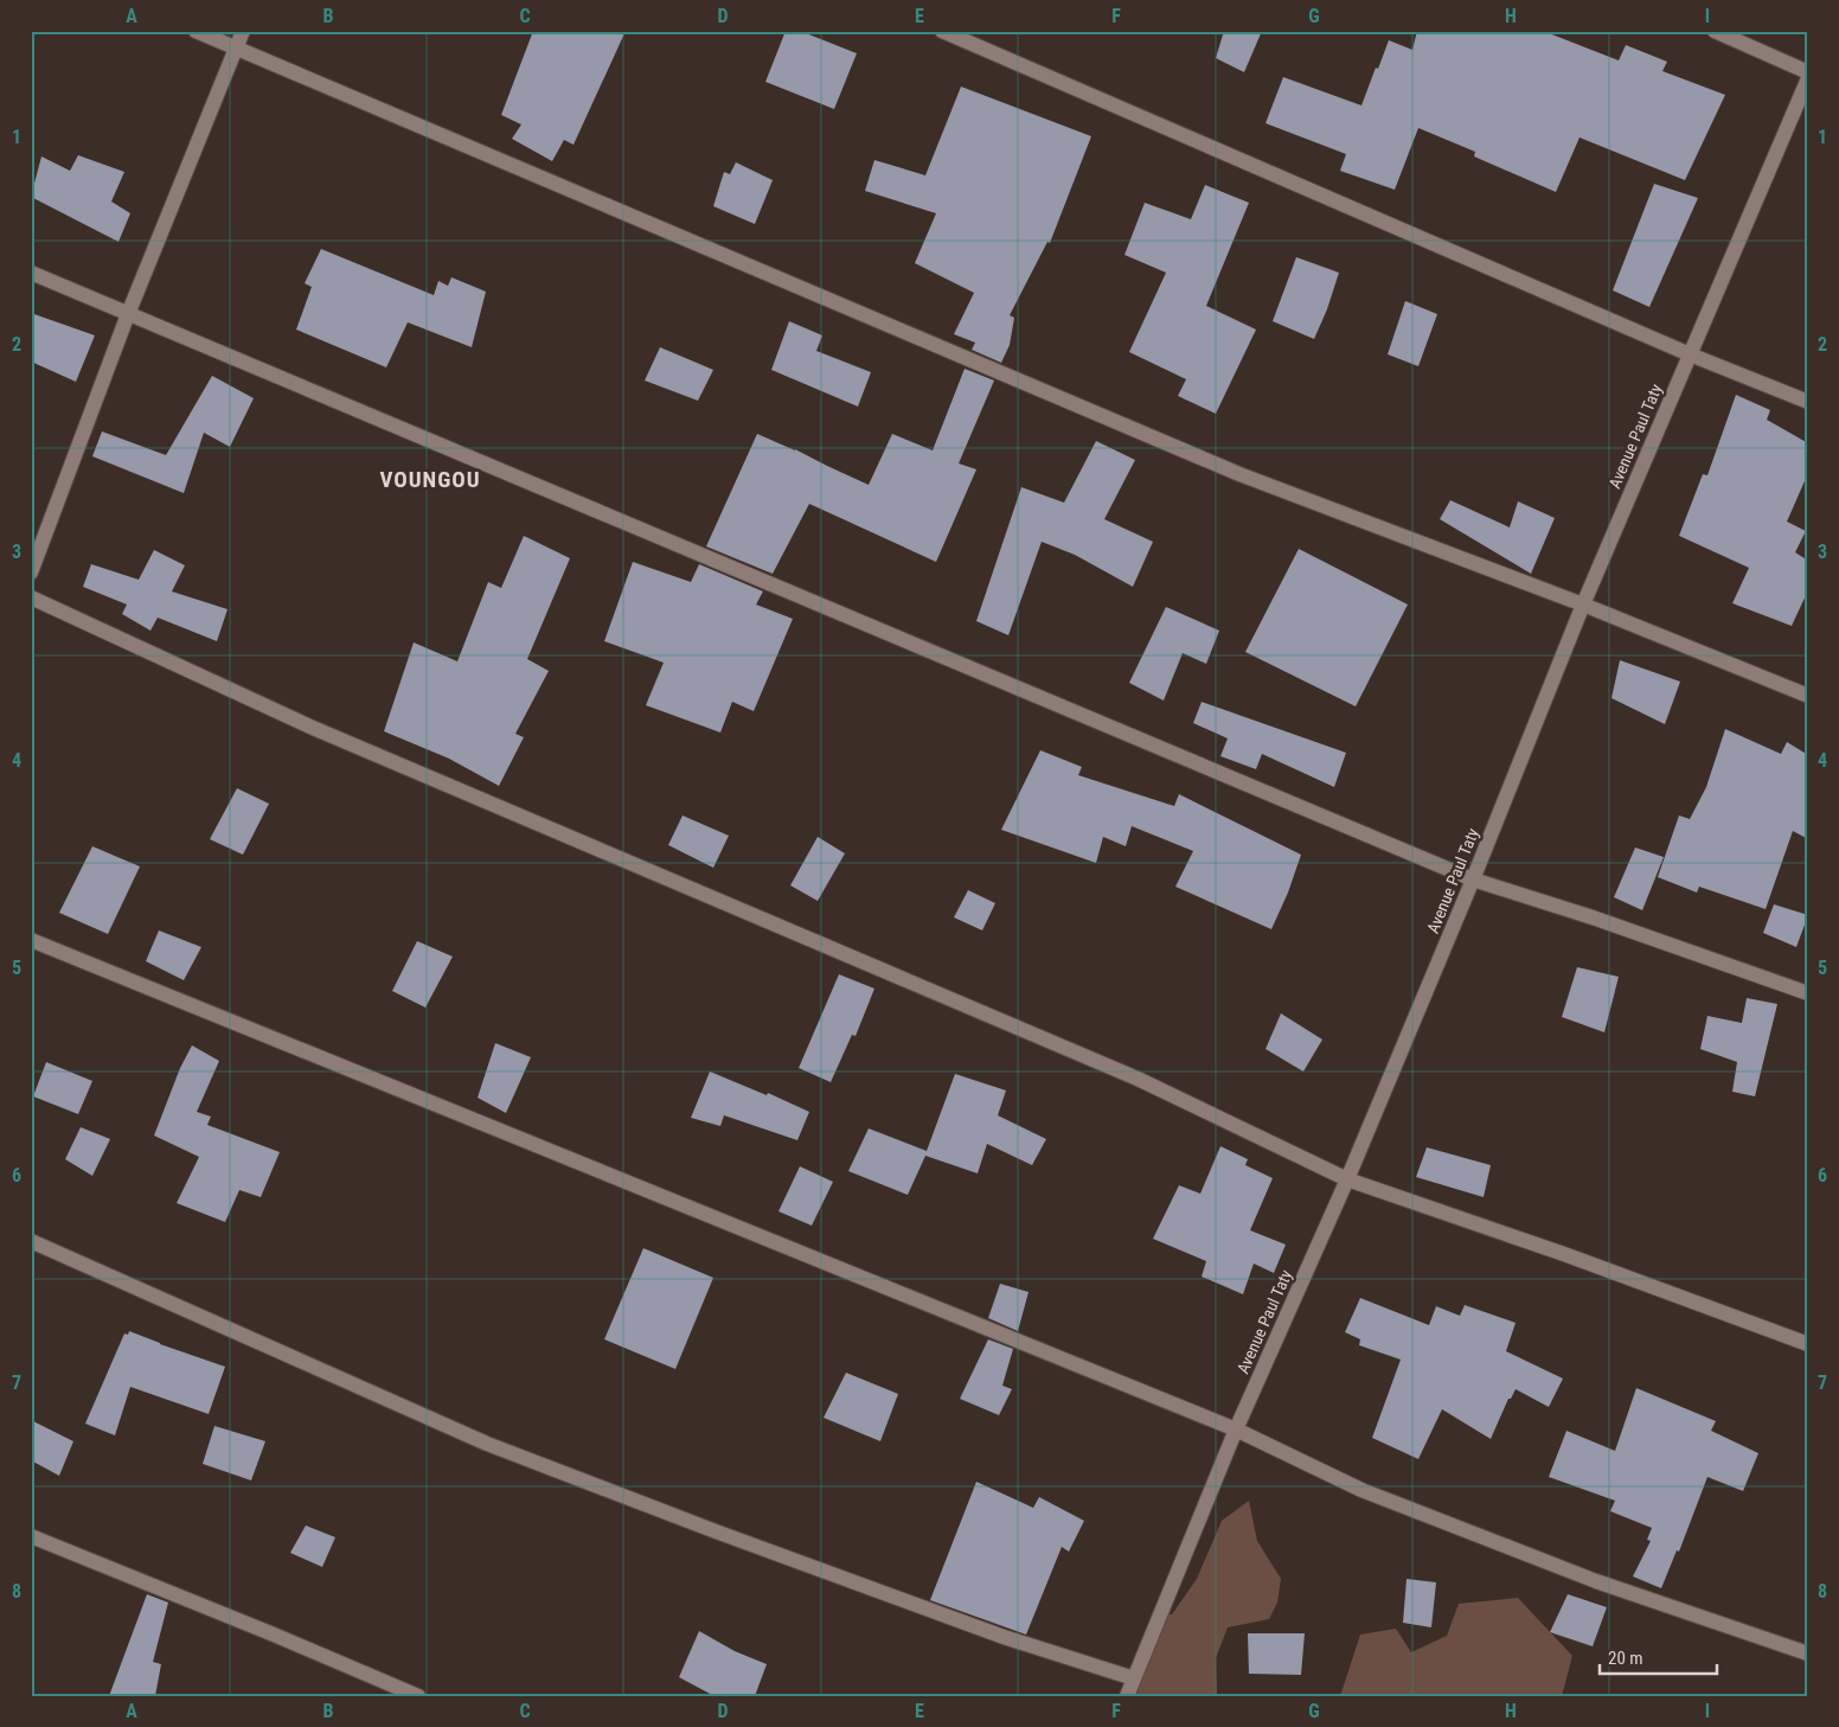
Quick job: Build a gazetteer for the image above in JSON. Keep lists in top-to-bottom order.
{
  "streets": {
    "street": ["Avenue Paul Taty"]
  },
  "districts": ["VOUNGOU"],
  "scale_bar": "20 m",
  "grid": {
    "columns": [
      "A",
      "B",
      "C",
      "D",
      "E",
      "F",
      "G",
      "H",
      "I"
    ],
    "rows": [
      "1",
      "2",
      "3",
      "4",
      "5",
      "6",
      "7",
      "8"
    ]
  }
}
